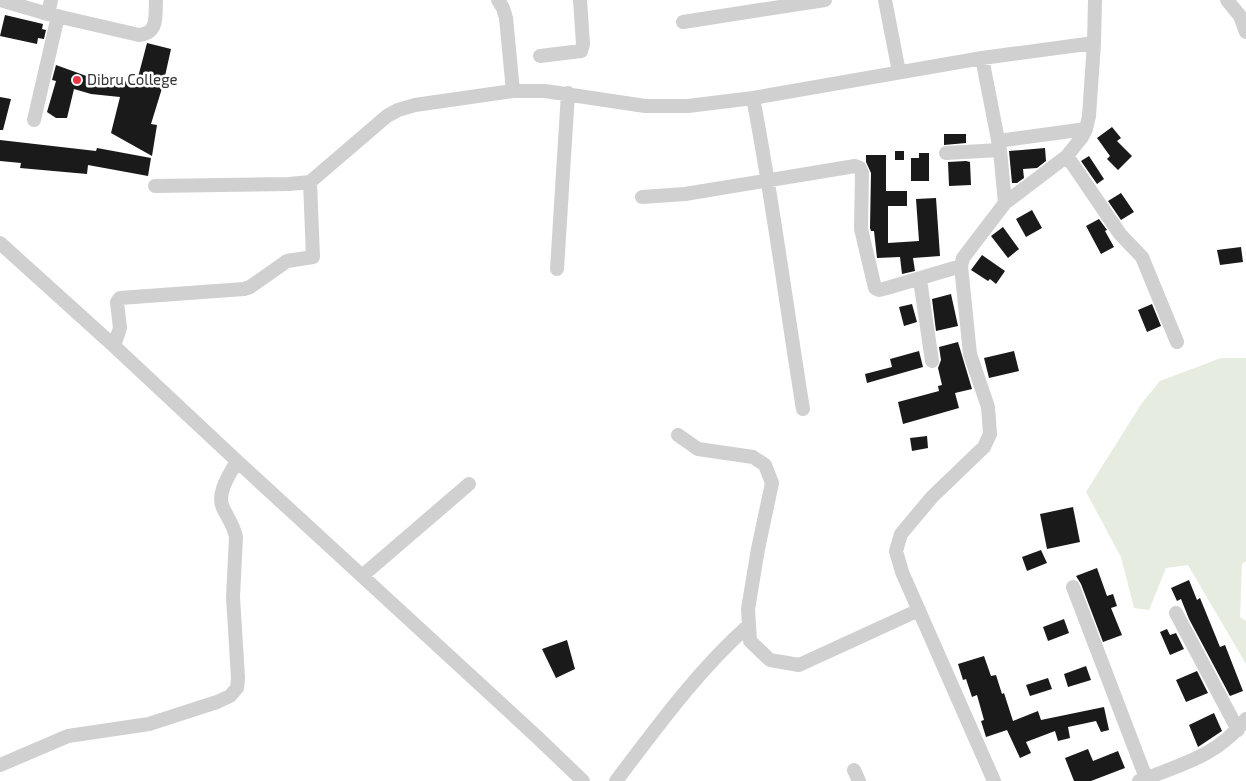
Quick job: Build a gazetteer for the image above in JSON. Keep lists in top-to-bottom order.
{
  "places": ["Dibru College"]
}
